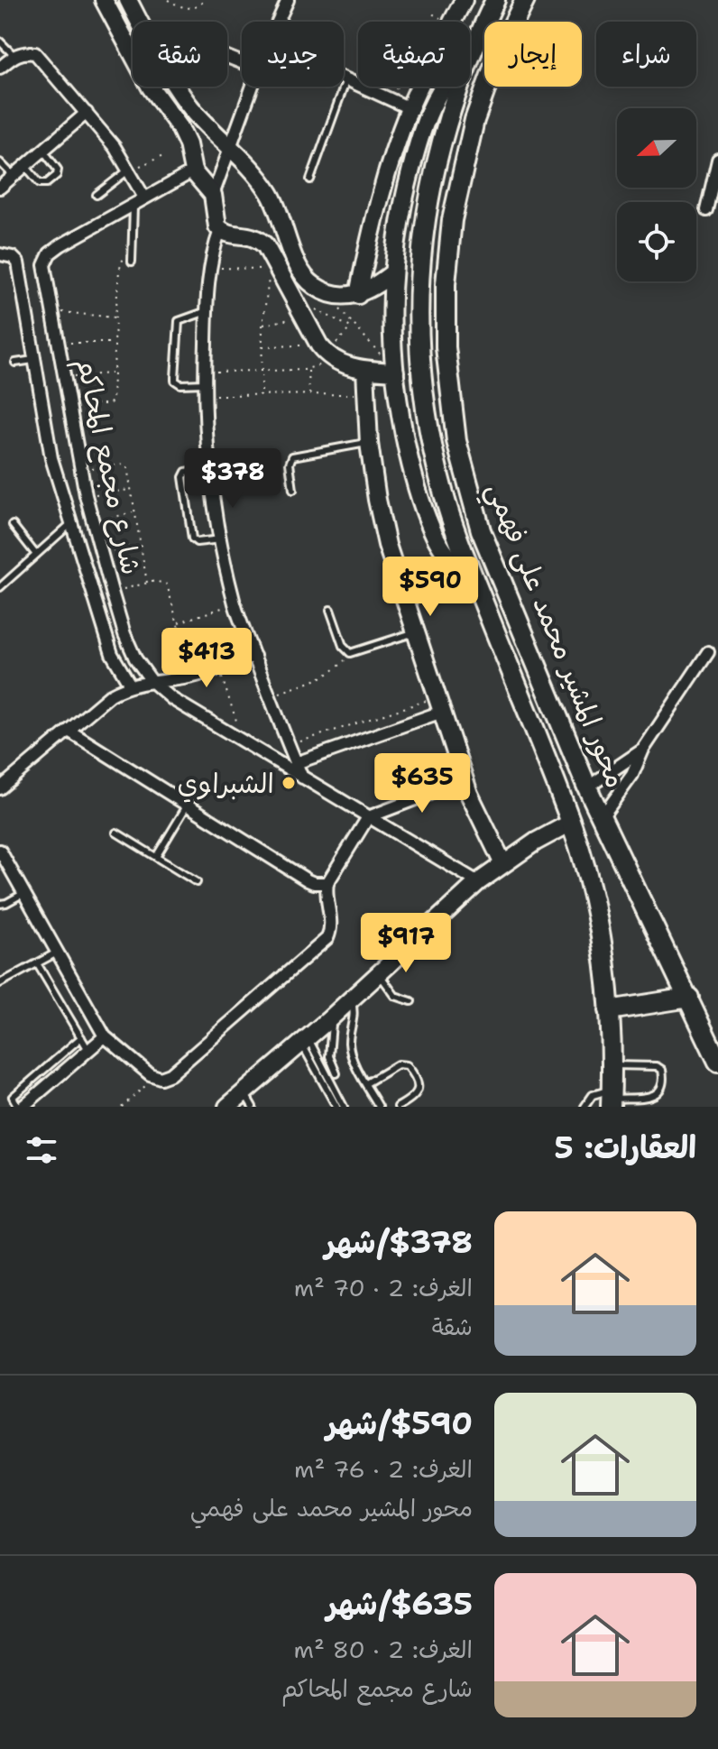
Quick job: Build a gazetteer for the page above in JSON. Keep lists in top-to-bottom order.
{
  "streets": {
    "main road": ["محور المشير محمد على فهمي"],
    "street": ["شارع مجمع المحاكم"]
  },
  "places": ["الشبراوي"],
  "north": "left",
  "page": {
    "chip": [
      "شراء",
      "إيجار",
      "تصفية",
      "جديد",
      "شقة"
    ],
    "price": [
      "$378",
      "$590",
      "$413",
      "$635",
      "$917"
    ],
    "heading": "العقارات: 5",
    "list": [
      {
        "name": "$378/شهر",
        "note": "الغرف: 2 · 70 m² · شقة"
      },
      {
        "name": "$590/شهر",
        "note": "الغرف: 2 · 76 m² · محور المشير محمد على فهمي"
      },
      {
        "name": "$635/شهر",
        "note": "الغرف: 2 · 80 m² · شارع مجمع المحاكم"
      }
    ]
  }
}
